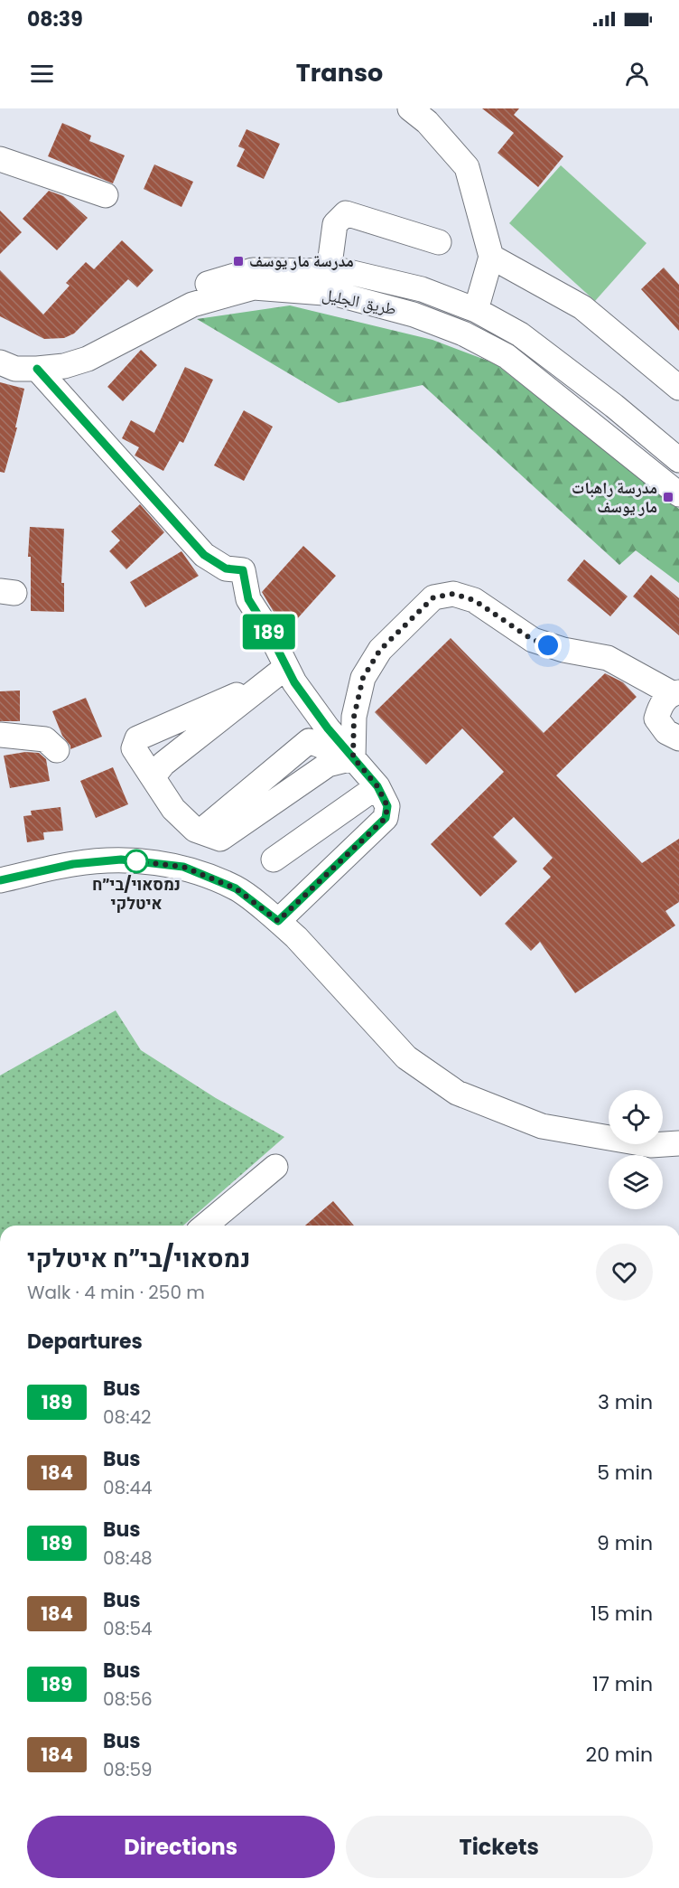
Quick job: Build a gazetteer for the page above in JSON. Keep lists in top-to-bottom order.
{
  "streets": {
    "street": ["طريق الجليل"]
  },
  "places": {
    "transit": ["مدرسة مار يوسف", "مدرسة راهبات مار يوسف"],
    "other": ["נמסאוי/בי״ח איטלקי"]
  },
  "lines": ["bus line 189"],
  "page": {
    "status": "08:39",
    "header": "Transo",
    "on_map": "189",
    "heading": [
      ["נמסאוי/בי״ח איטלקי", "Walk · 4 min · 250 m"],
      "Departures"
    ],
    "list": [
      {
        "mark": "189",
        "name": "Bus",
        "note": "08:42",
        "value": "3 min"
      },
      {
        "mark": "184",
        "name": "Bus",
        "note": "08:44",
        "value": "5 min"
      },
      {
        "mark": "189",
        "name": "Bus",
        "note": "08:48",
        "value": "9 min"
      },
      {
        "mark": "184",
        "name": "Bus",
        "note": "08:54",
        "value": "15 min"
      },
      {
        "mark": "189",
        "name": "Bus",
        "note": "08:56",
        "value": "17 min"
      },
      {
        "mark": "184",
        "name": "Bus",
        "note": "08:59",
        "value": "20 min"
      }
    ],
    "buttons": ["Directions", "Tickets"]
  }
}
